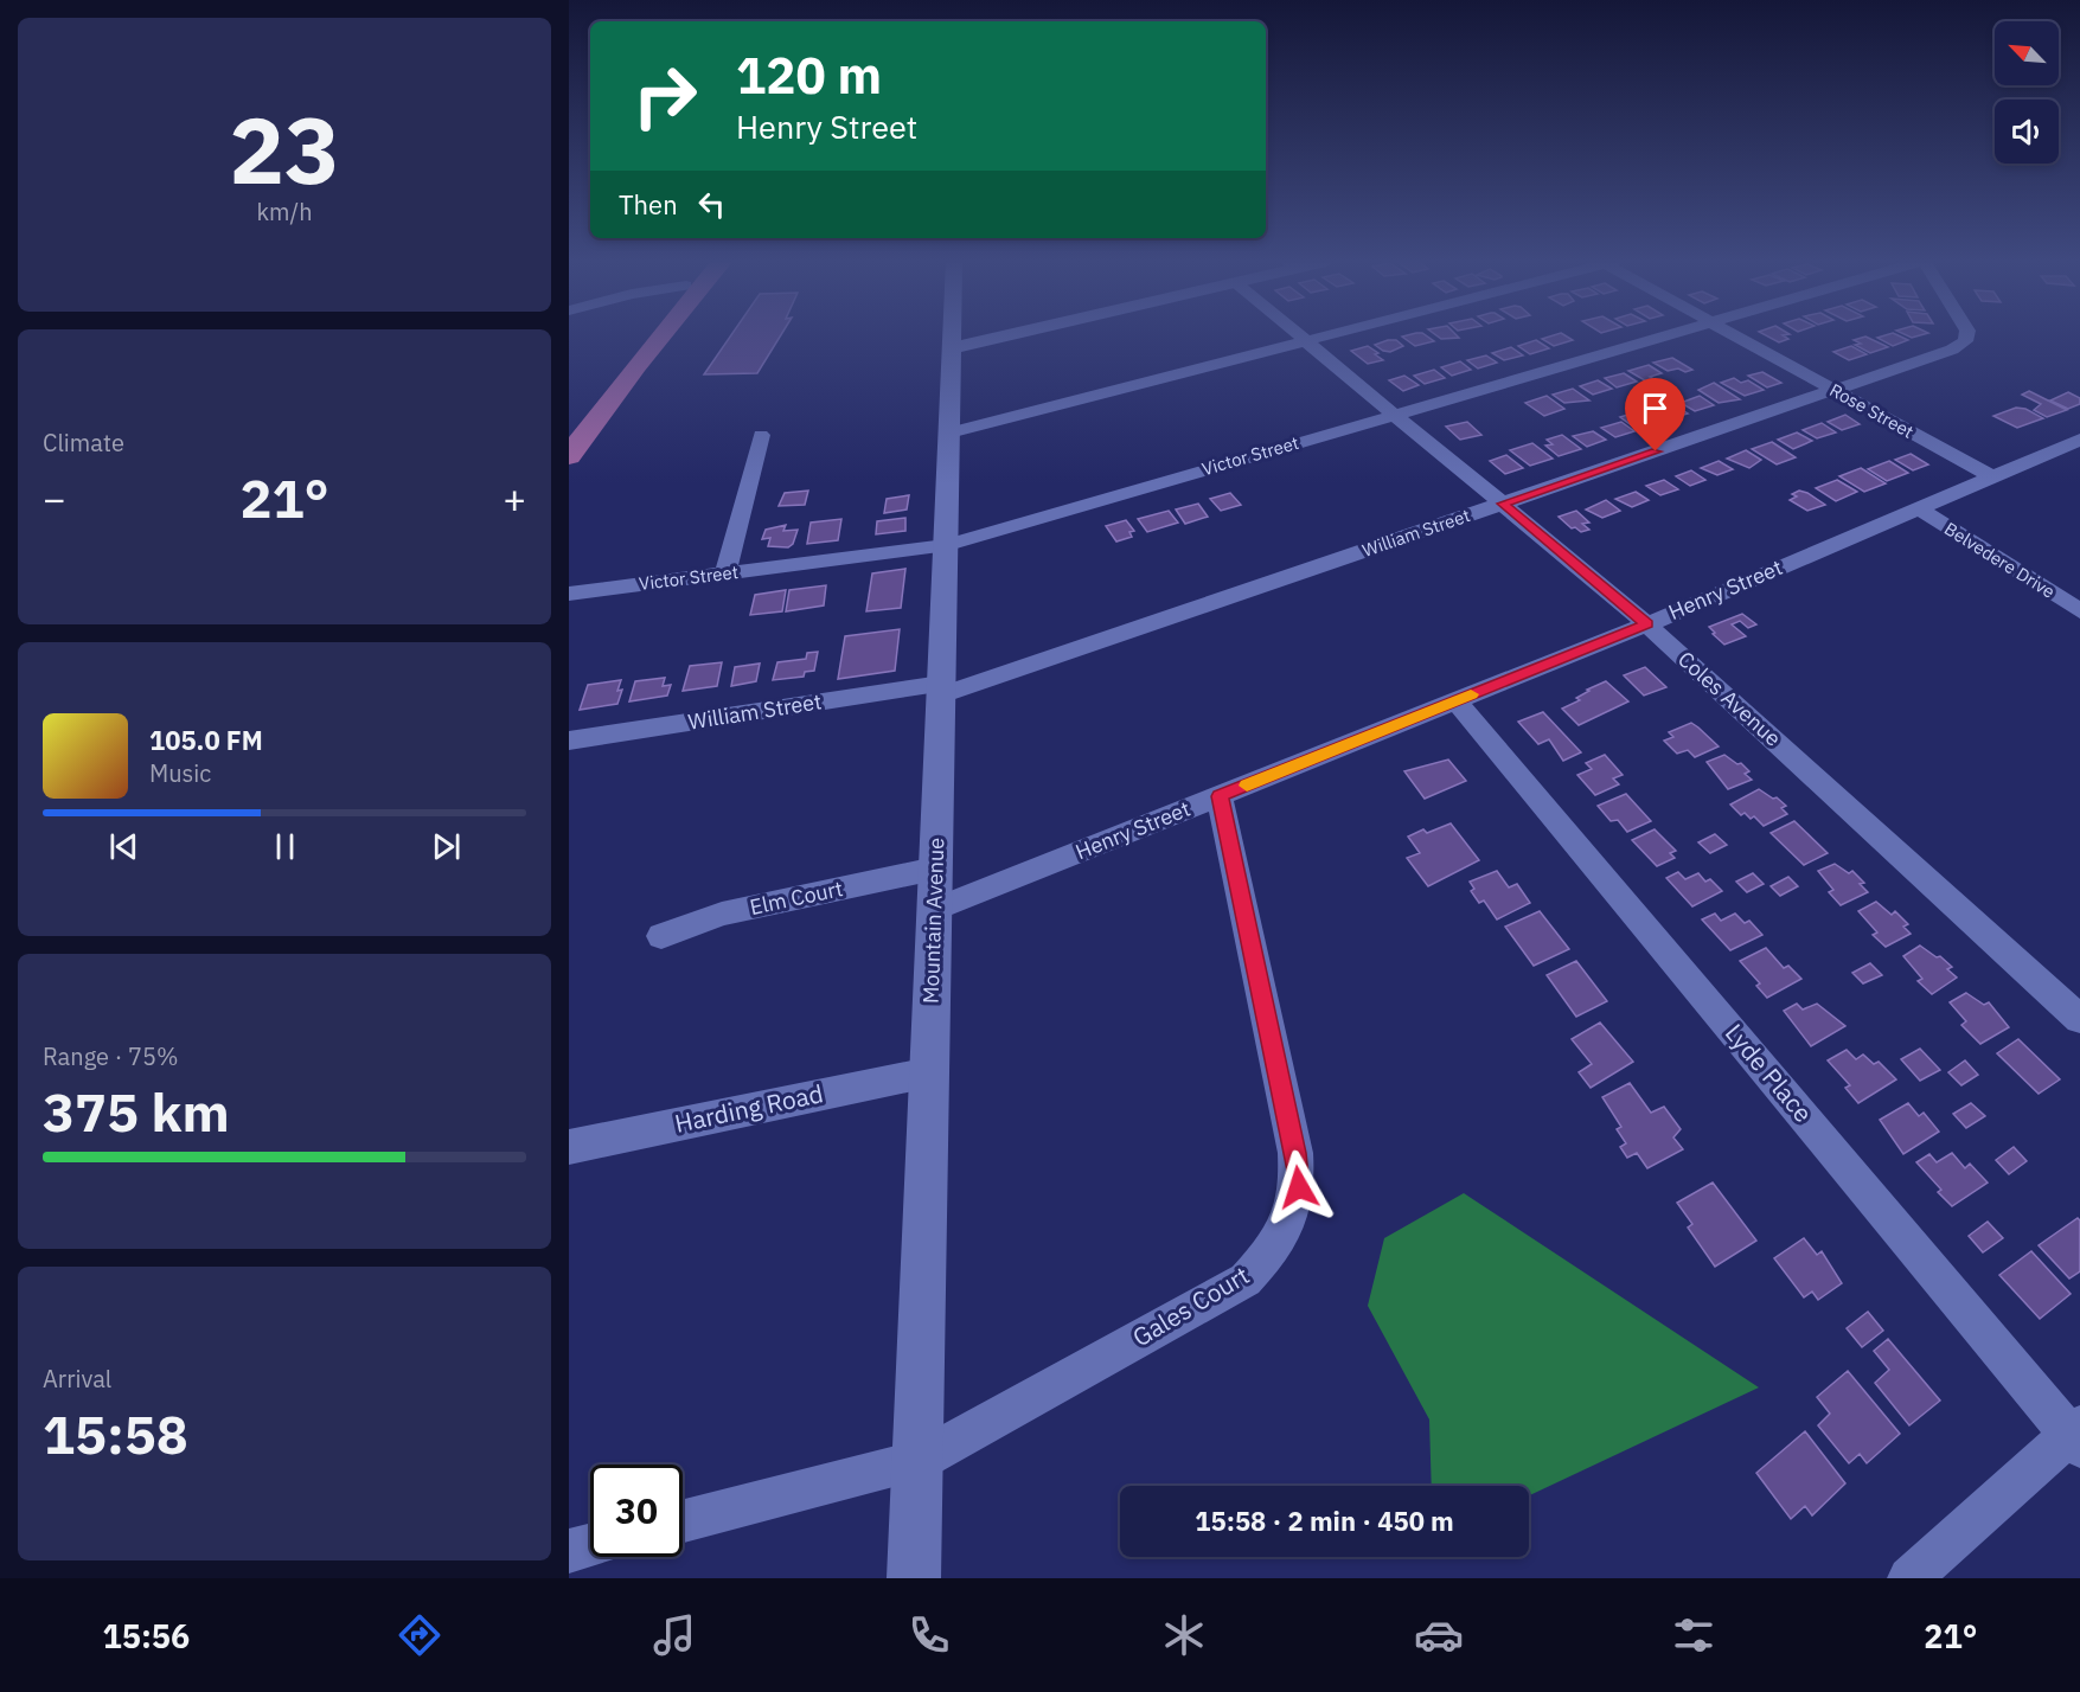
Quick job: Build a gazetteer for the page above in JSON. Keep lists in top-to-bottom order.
{
  "streets": {
    "street": [
      "Rose Street",
      "Victor Street",
      "William Street",
      "Belvedere Drive",
      "Henry Street",
      "Coles Avenue",
      "Elm Court",
      "Mountain Avenue",
      "Lyde Place",
      "Harding Road",
      "Gales Court"
    ]
  },
  "crossings": [
    ["Rose Street", "William Street"],
    ["Rose Street", "Henry Street"],
    ["Victor Street", "Coles Avenue"],
    ["Victor Street", "Mountain Avenue"],
    ["William Street", "Coles Avenue"],
    ["William Street", "Mountain Avenue"],
    ["Belvedere Drive", "Henry Street"],
    ["Henry Street", "Coles Avenue"],
    ["Henry Street", "Mountain Avenue"],
    ["Henry Street", "Lyde Place"],
    ["Henry Street", "Gales Court"],
    ["Elm Court", "Mountain Avenue"],
    ["Mountain Avenue", "Harding Road"],
    ["Mountain Avenue", "Gales Court"]
  ],
  "north": "top left",
  "page": {
    "tile": [
      ["23", "km/h"],
      "Climate",
      ["Range · 75%", "375 km"],
      ["Arrival", "15:58"]
    ],
    "turn": ["120 m", "Henry Street"],
    "then": "Then",
    "heat": ["−", "21°", "+"],
    "song": ["105.0 FM", "Music"],
    "limit": "30",
    "trip": "15:58 · 2 min · 450 m",
    "tabs": ["15:56", "21°"]
  }
}
